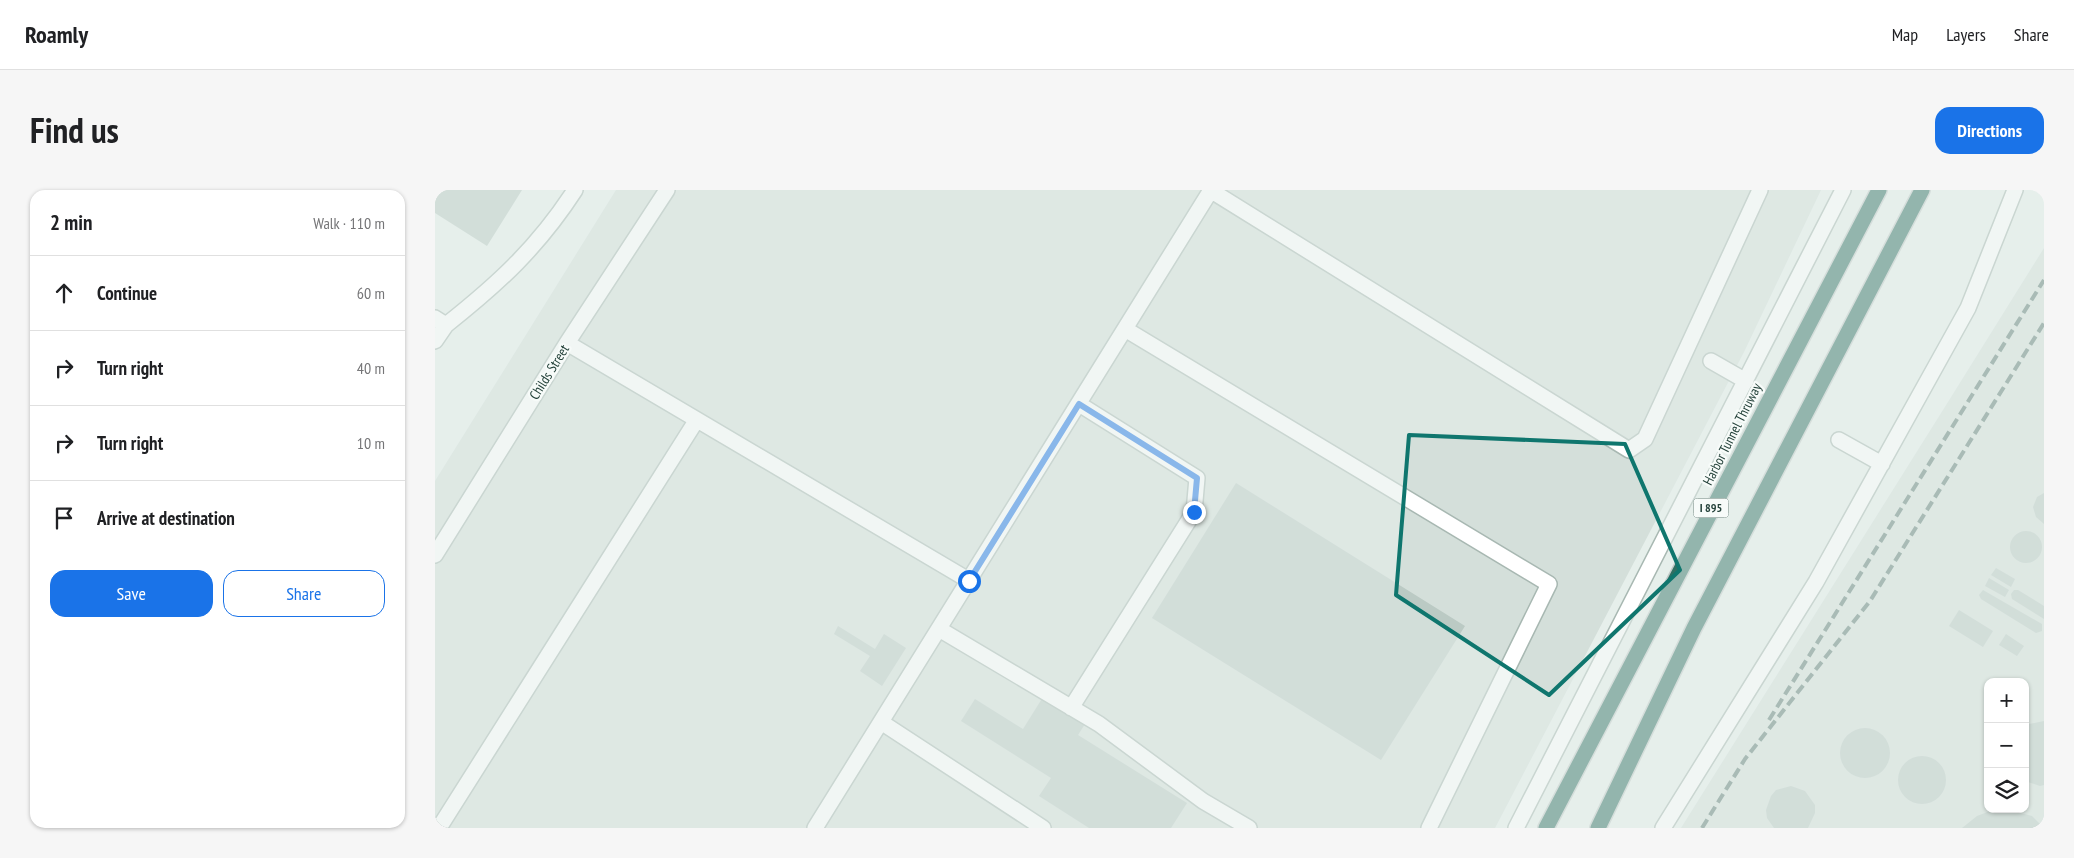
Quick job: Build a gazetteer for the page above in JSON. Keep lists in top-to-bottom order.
{
  "streets": {
    "highway": ["Harbor Tunnel Thruway", "I 895"],
    "street": ["Childs Street"]
  },
  "page": {
    "header": "Roamly",
    "nav": ["Map", "Layers", "Share"],
    "title": "Find us",
    "buttons": [
      "Directions",
      ["Save", "Share"]
    ],
    "heading": ["2 min", "Walk · 110 m"],
    "list": [
      ["Continue", "60 m"],
      ["Turn right", "40 m"],
      ["Turn right", "10 m"],
      "Arrive at destination"
    ],
    "map_buttons": ["+", "−"]
  }
}
